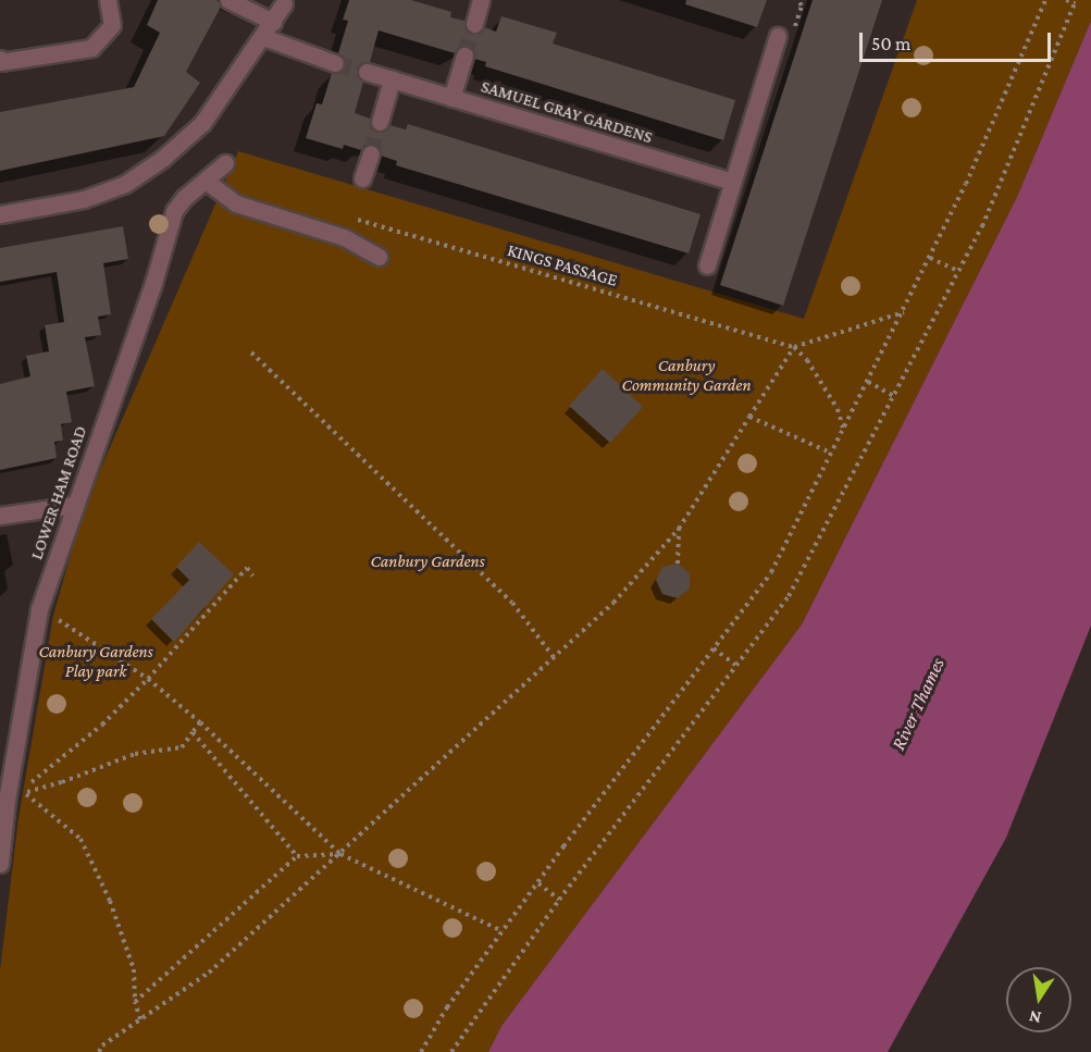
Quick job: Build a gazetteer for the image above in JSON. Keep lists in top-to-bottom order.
{
  "streets": {
    "street": ["SAMUEL GRAY GARDENS", "LOWER HAM ROAD"],
    "path": ["KINGS PASSAGE"]
  },
  "water": ["River Thames"],
  "parks": ["Canbury Community Garden", "Canbury Gardens", "Canbury Gardens Play park"],
  "scale_bar": "50 m",
  "north": "bottom"
}
